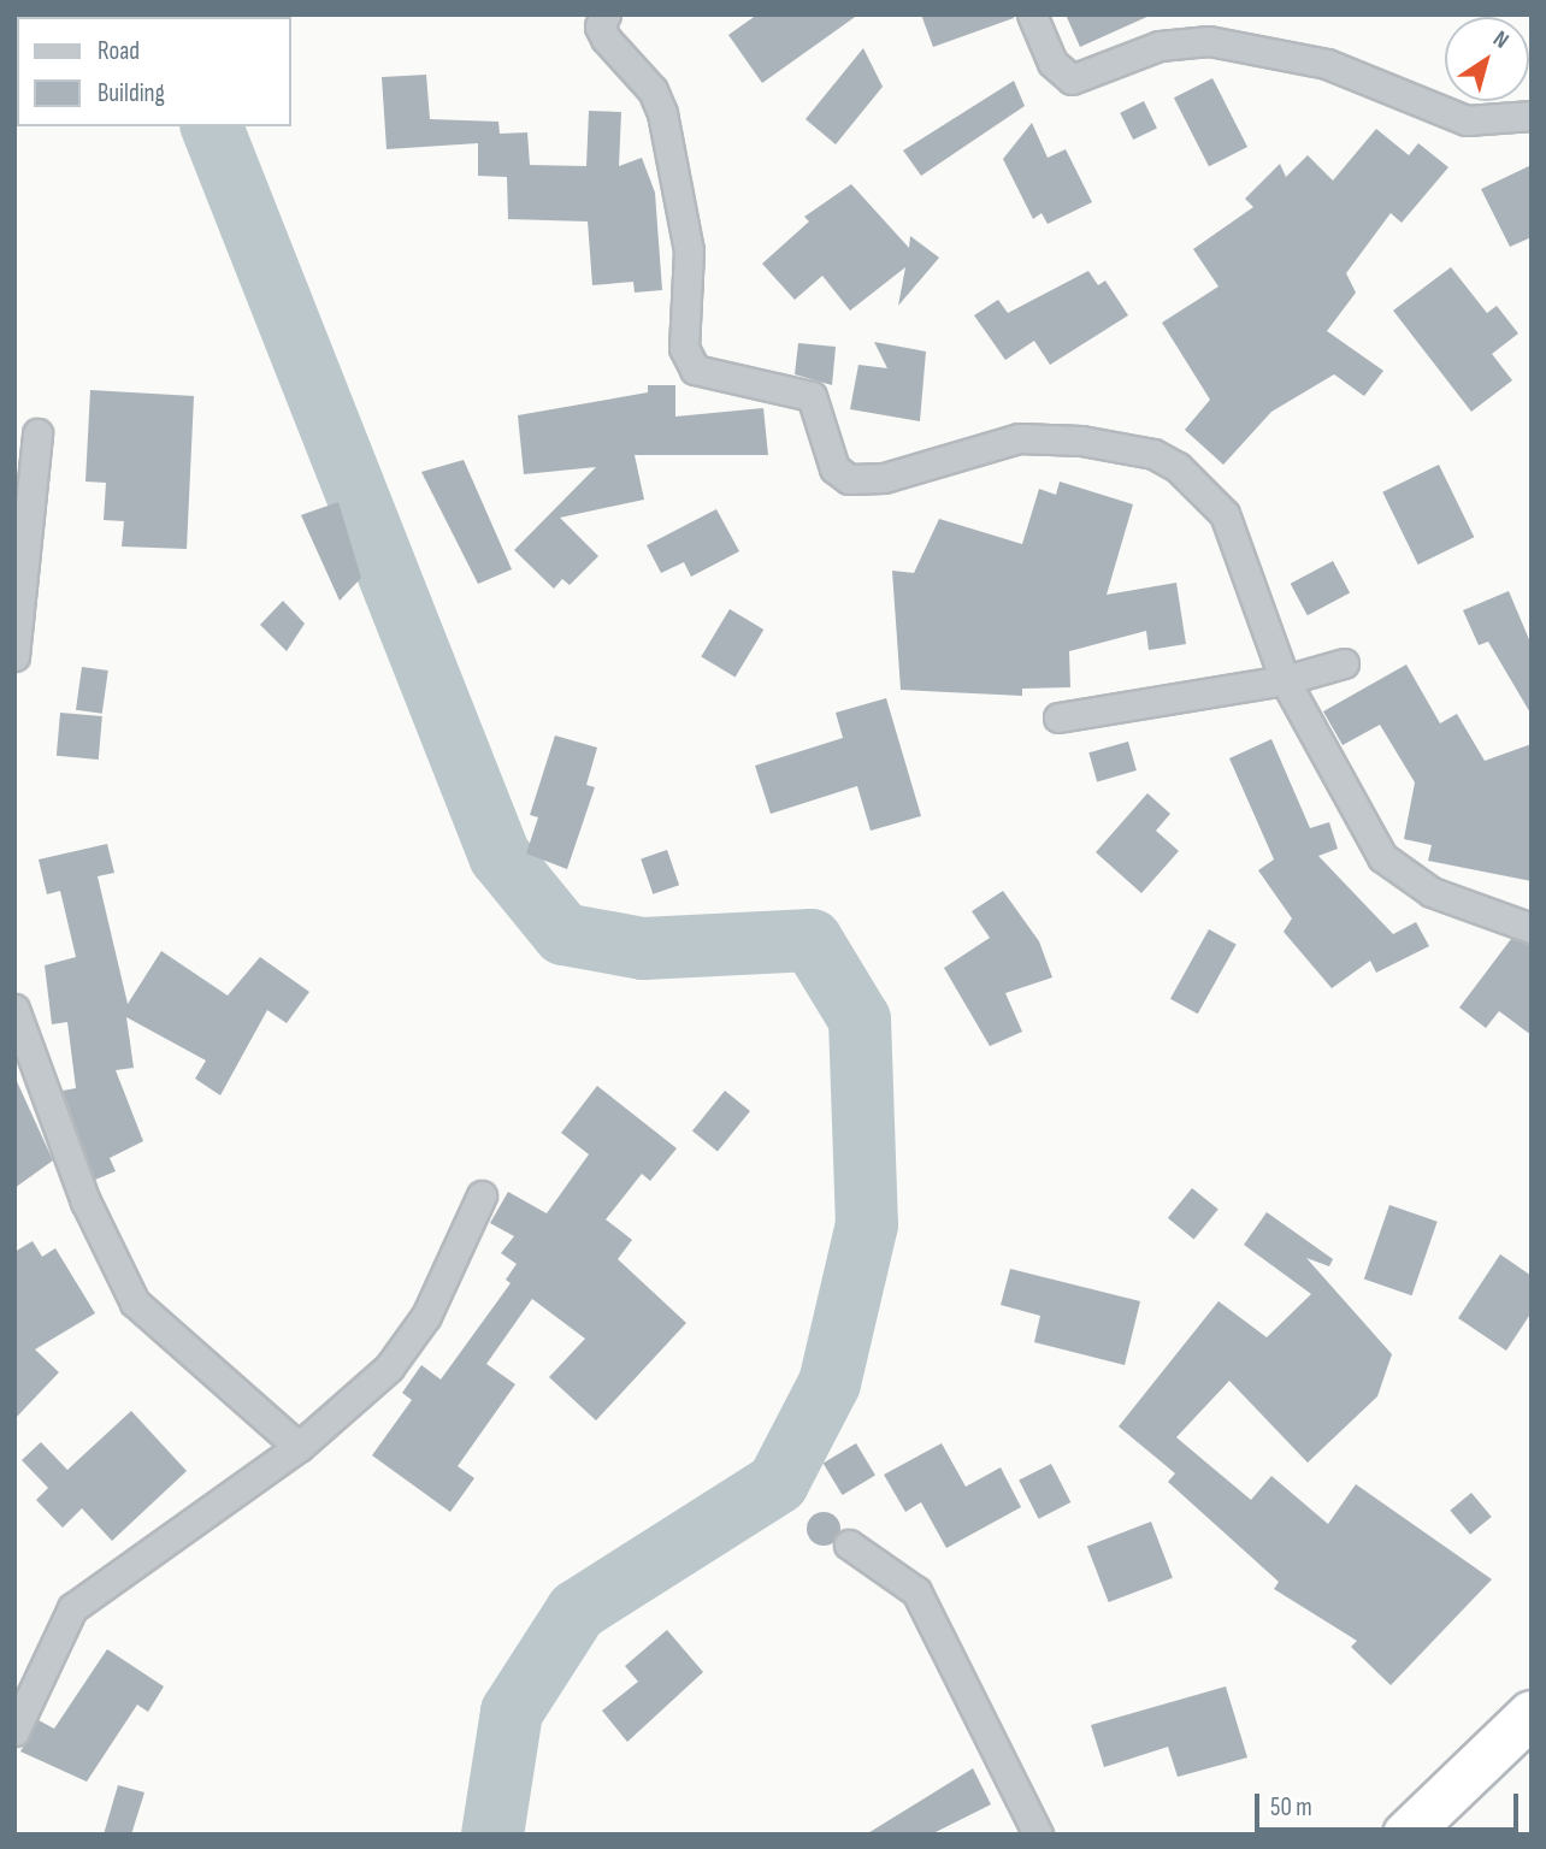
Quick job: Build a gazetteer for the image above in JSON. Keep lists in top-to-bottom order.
{
  "legend": ["Road", "Building"],
  "scale_bar": "50 m",
  "north": "top right"
}
